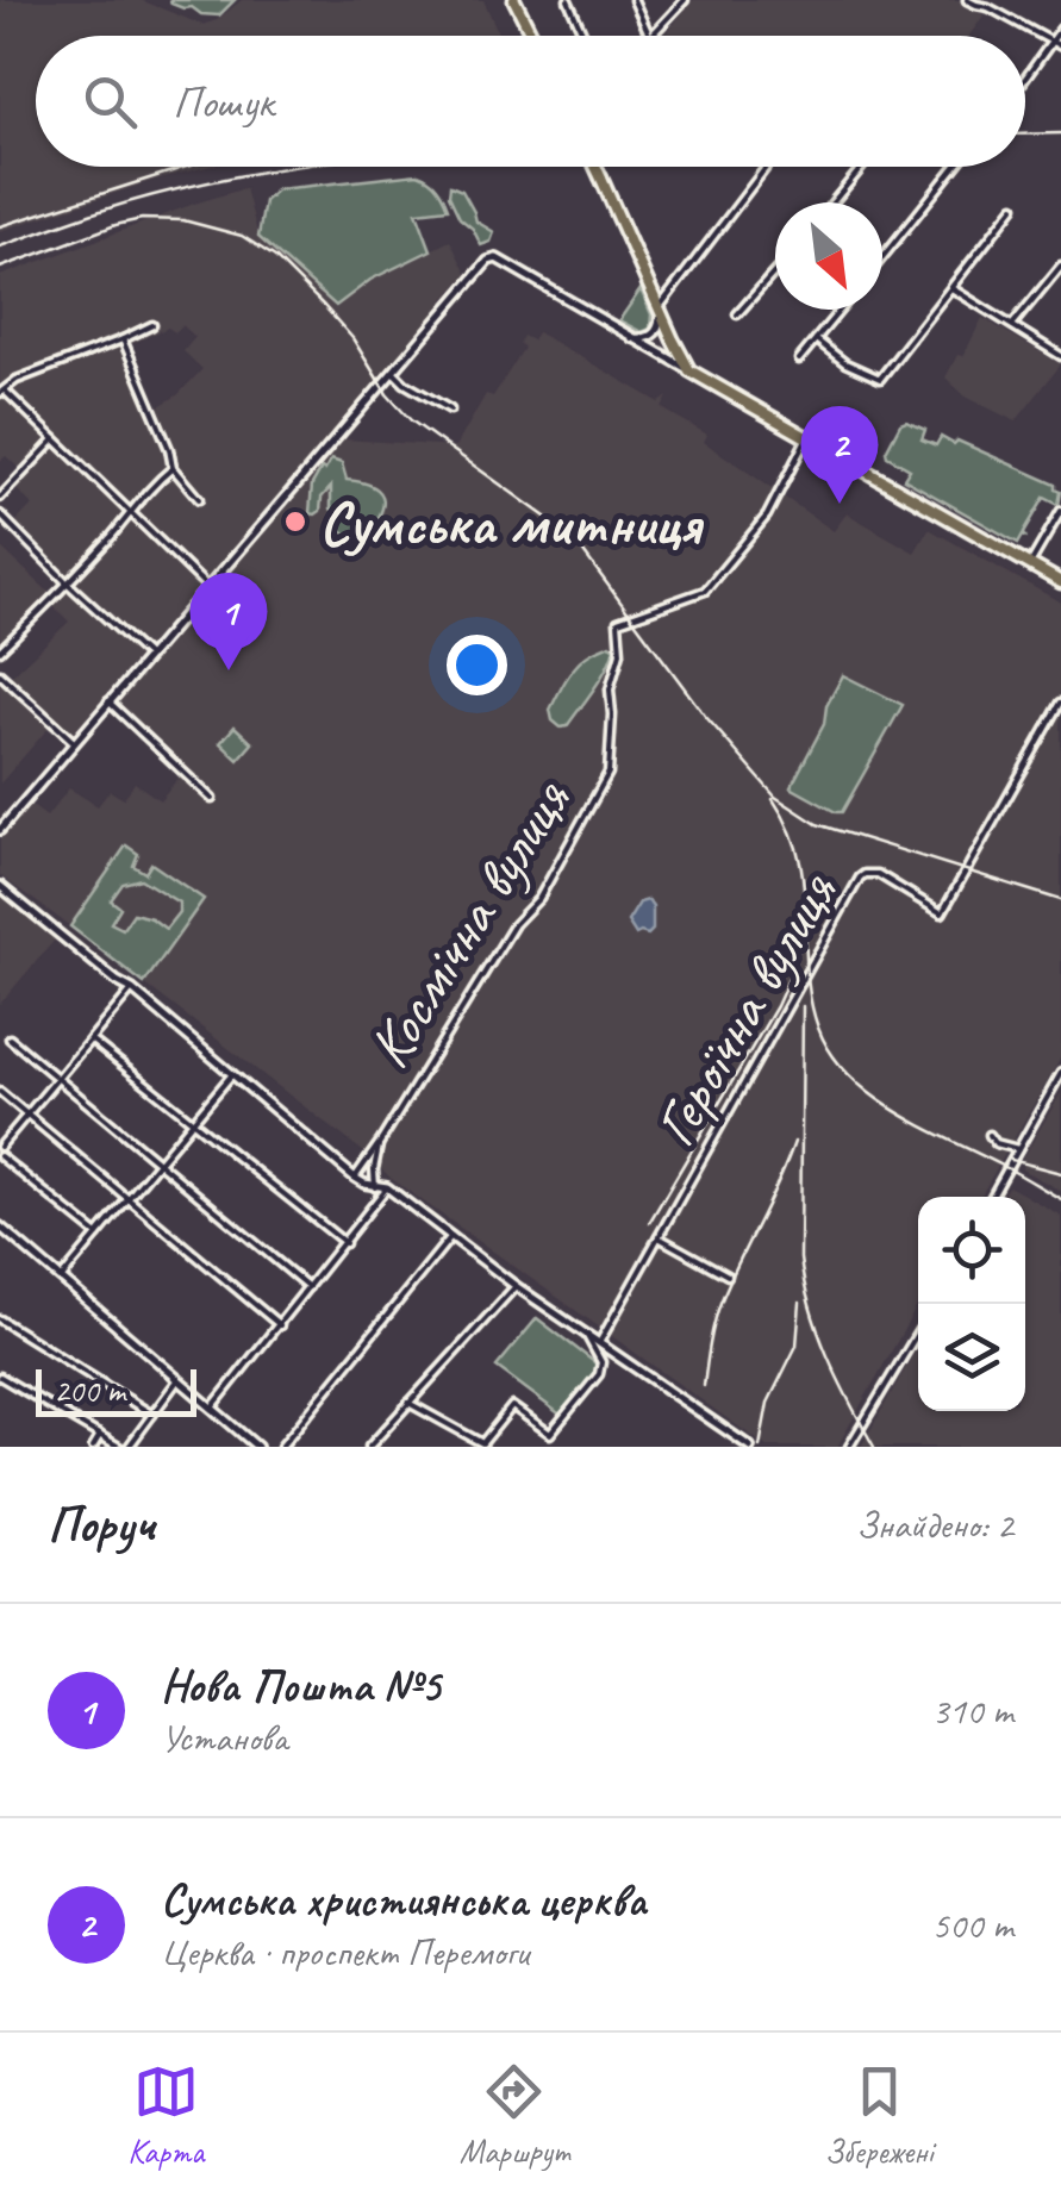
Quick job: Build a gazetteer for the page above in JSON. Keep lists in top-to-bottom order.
{
  "streets": {
    "street": ["Космічна вулиця", "Героїчна вулиця"]
  },
  "places": ["Сумська митниця"],
  "scale_bar": "200 m",
  "north": "bottom right",
  "page": {
    "search": "Пошук",
    "pins": ["2", "1"],
    "scale": "200 m",
    "heading": ["Поруч", "Знайдено: 2"],
    "list": [
      {
        "mark": "1",
        "name": "Нова Пошта №5",
        "note": "Установа",
        "value": "310 m"
      },
      {
        "mark": "2",
        "name": "Сумська християнська церква",
        "note": "Церква · проспект Перемоги",
        "value": "500 m"
      }
    ],
    "nav": ["Карта", "Маршрут", "Збережені"]
  }
}
